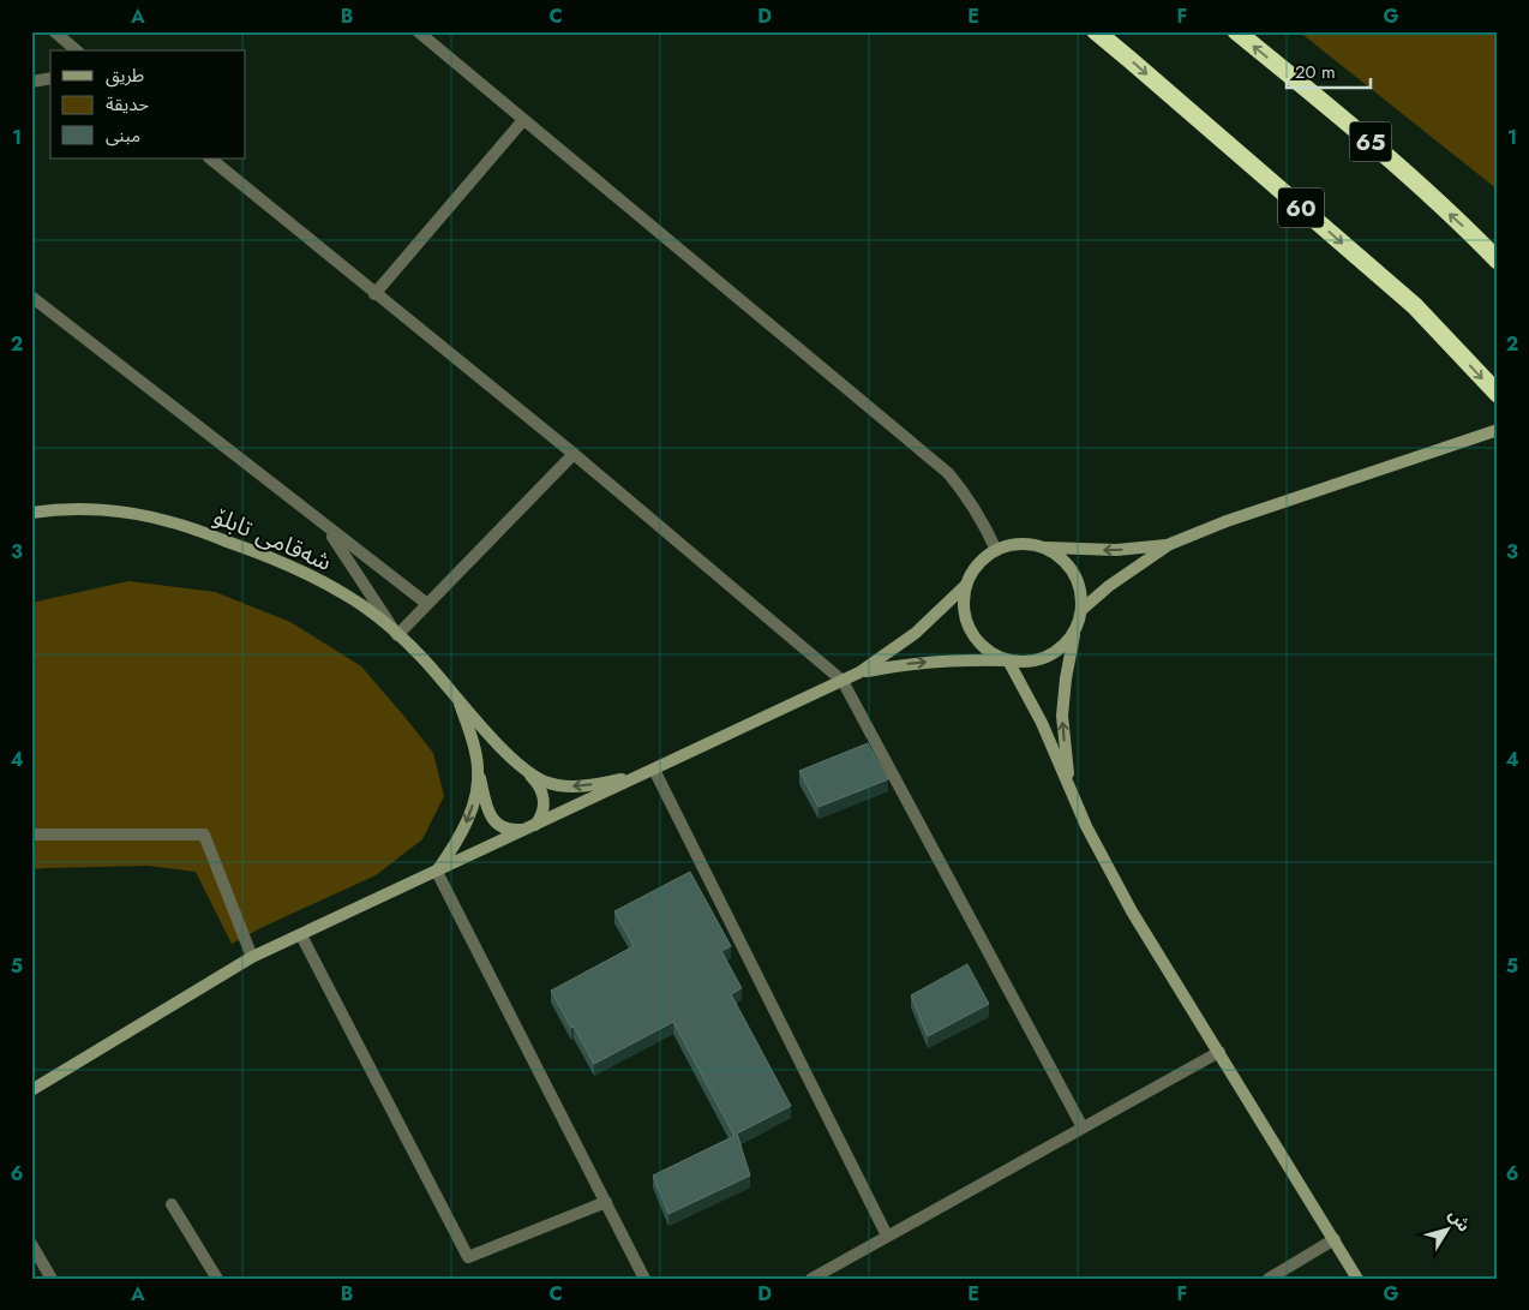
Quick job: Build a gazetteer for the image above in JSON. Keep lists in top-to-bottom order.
{
  "streets": {
    "highway": ["65", "60"],
    "main road": ["شەقامی تابلۆ"]
  },
  "legend": ["طريق", "حديقة", "مبنى"],
  "scale_bar": "20 m",
  "north": "top right",
  "grid": {
    "columns": [
      "A",
      "B",
      "C",
      "D",
      "E",
      "F",
      "G"
    ],
    "rows": [
      "1",
      "2",
      "3",
      "4",
      "5",
      "6"
    ]
  }
}
